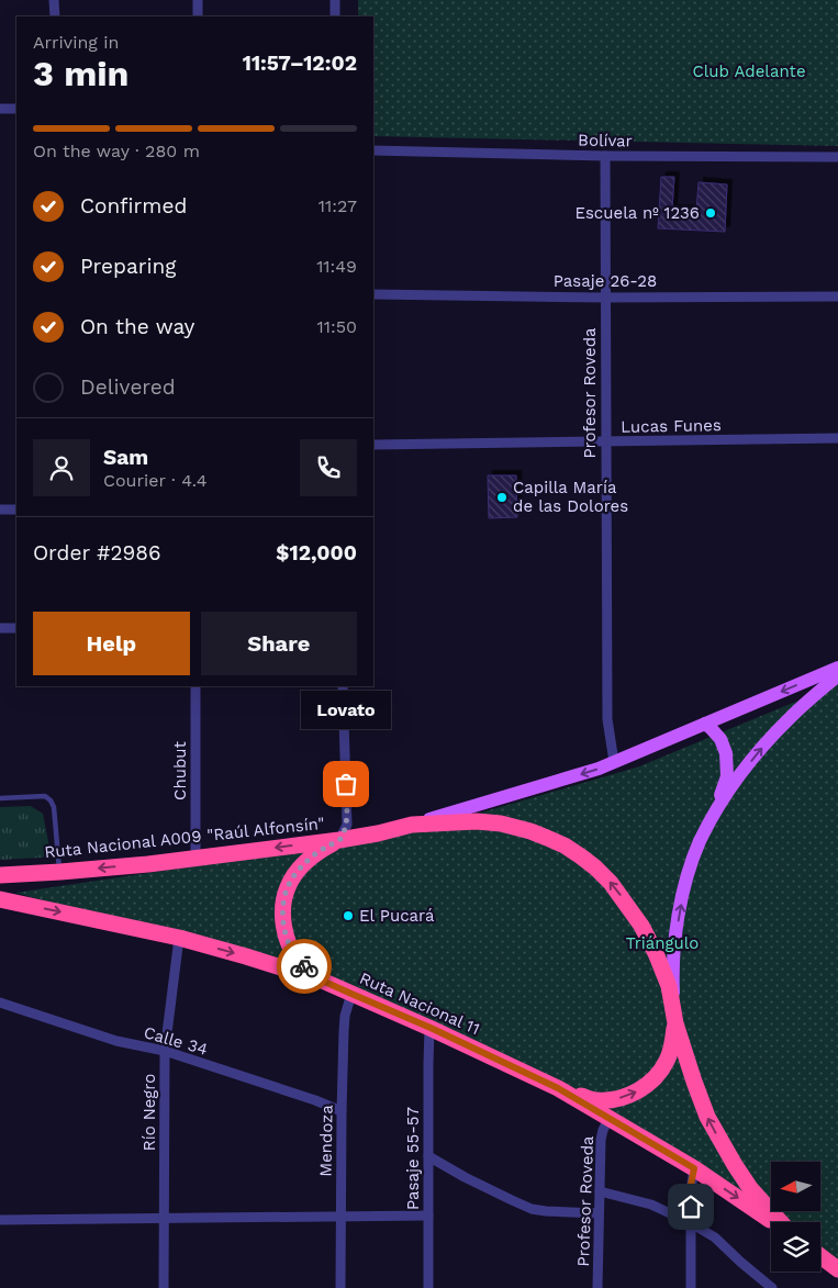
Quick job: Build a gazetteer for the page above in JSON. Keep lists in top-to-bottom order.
{
  "streets": {
    "highway": ["Ruta Nacional A009 \"Raúl Alfonsín\"", "Ruta Nacional 11"],
    "street": [
      "Bolívar",
      "Pasaje 26-28",
      "Profesor Roveda",
      "Lucas Funes",
      "Chubut",
      "Calle 34",
      "Río Negro",
      "Mendoza",
      "Pasaje 55-57"
    ]
  },
  "crossings": [
    ["Bolívar", "Profesor Roveda"],
    ["Pasaje 26-28", "Profesor Roveda"],
    ["Profesor Roveda", "Lucas Funes"],
    ["Profesor Roveda", "Ruta Nacional A009 \"Raúl Alfonsín\""],
    ["Profesor Roveda", "Ruta Nacional 11"],
    ["Chubut", "Ruta Nacional A009 \"Raúl Alfonsín\""],
    ["Ruta Nacional 11", "Río Negro"],
    ["Ruta Nacional 11", "Mendoza"],
    ["Ruta Nacional 11", "Pasaje 55-57"],
    ["Calle 34", "Río Negro"],
    ["Calle 34", "Mendoza"]
  ],
  "one_way": ["Ruta Nacional A009 \"Raúl Alfonsín\"", "Ruta Nacional 11"],
  "parks": ["Club Adelante", "Triángulo"],
  "places": [
    "Escuela nº 1236",
    "Capilla María de las Dolores",
    "Lovato",
    "El Pucará"
  ],
  "north": "left",
  "page": {
    "heading": ["3 min", "Arriving in", "11:57–12:02"],
    "panel": [
      "Sam",
      "Courier · 4.4",
      "Order #2986",
      "$12,000"
    ],
    "bar": "On the way · 280 m",
    "list": [
      ["Confirmed", "11:27"],
      ["Preparing", "11:49"],
      ["On the way", "11:50"],
      "Delivered"
    ],
    "buttons": ["Help", "Share"],
    "bubble": "Lovato"
  }
}
